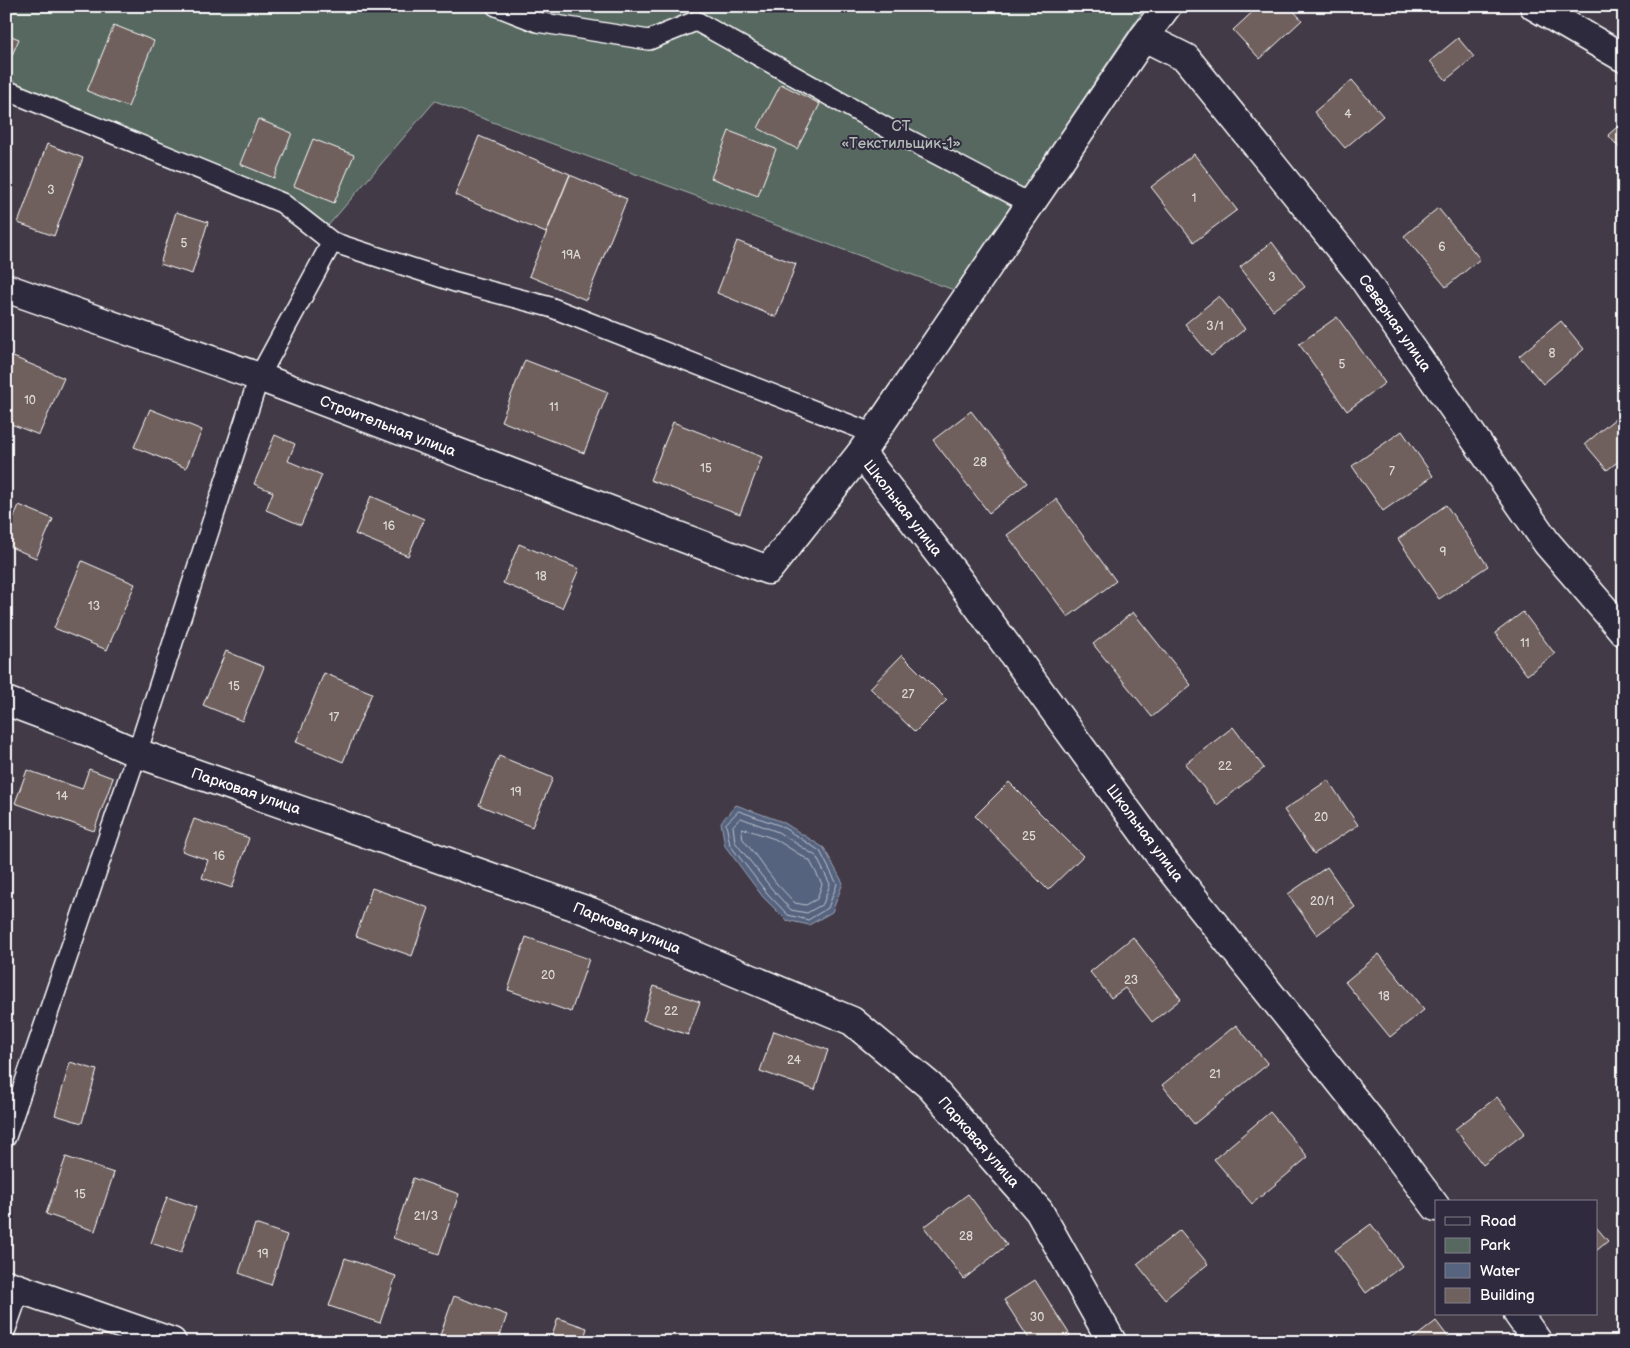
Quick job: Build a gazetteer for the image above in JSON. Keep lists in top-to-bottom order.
{
  "streets": {
    "street": [
      "Северная улица",
      "Строительная улица",
      "Школьная улица",
      "Парковая улица"
    ]
  },
  "crossings": [
    ["Строительная улица", "Школьная улица"]
  ],
  "parks": ["СТ «Текстильщик-1»"],
  "house_numbers": [
    "4",
    "3",
    "1",
    "5",
    "6",
    "19А",
    "3",
    "3/1",
    "8",
    "5",
    "10",
    "11",
    "28",
    "15",
    "7",
    "16",
    "9",
    "18",
    "13",
    "11",
    "15",
    "27",
    "17",
    "22",
    "19",
    "14",
    "20",
    "25",
    "16",
    "20/1",
    "20",
    "23",
    "18",
    "22",
    "24",
    "21",
    "15",
    "21/3",
    "28",
    "19",
    "30"
  ],
  "legend": [
    "Road",
    "Park",
    "Water",
    "Building"
  ]
}
